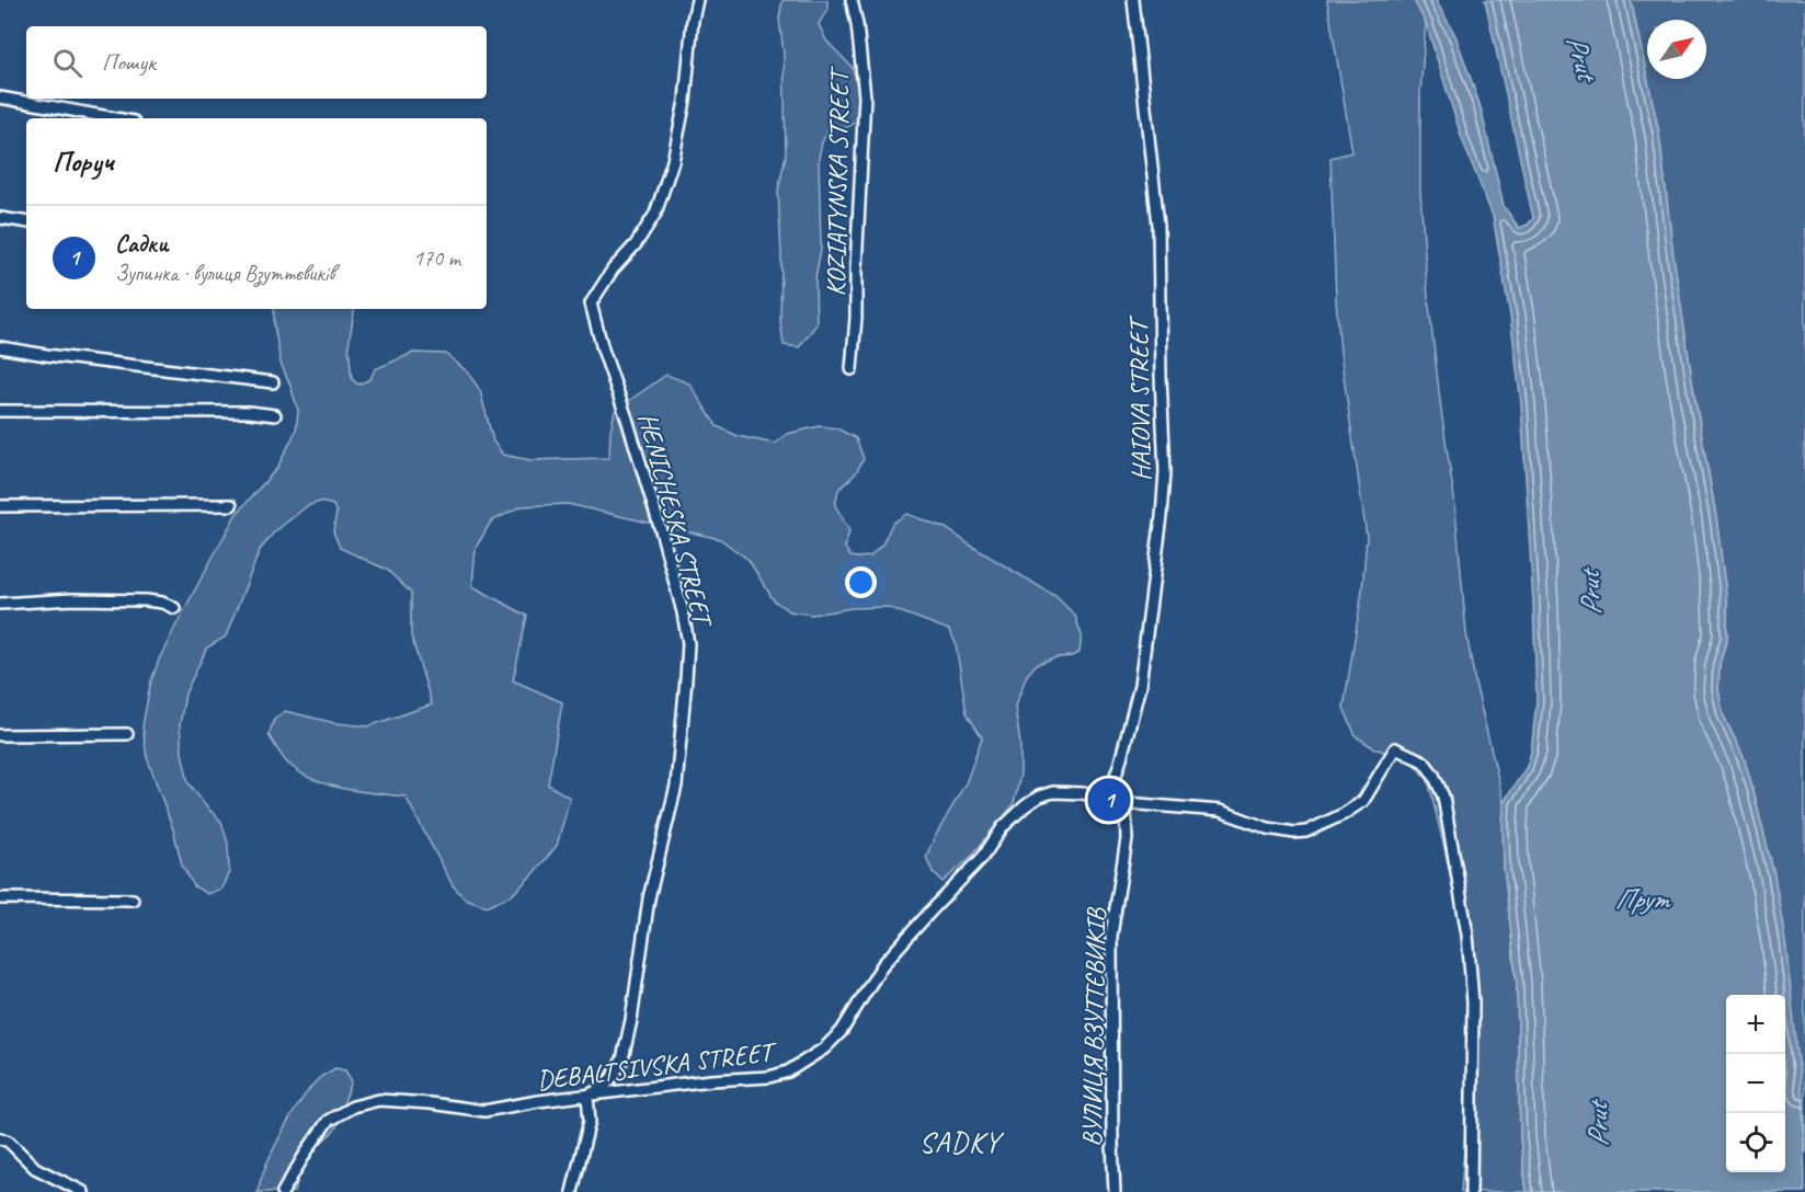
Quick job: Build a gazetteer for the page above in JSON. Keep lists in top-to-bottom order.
{
  "streets": {
    "street": [
      "KOZIATYNSKA STREET",
      "HAIOVA STREET",
      "HENICHESKA STREET",
      "ВУЛИЦЯ ВЗУТТЄВИКІВ",
      "DEBALTSIVSKA STREET"
    ]
  },
  "crossings": [
    ["HAIOVA STREET", "DEBALTSIVSKA STREET"],
    ["HENICHESKA STREET", "DEBALTSIVSKA STREET"]
  ],
  "districts": ["SADKY"],
  "water": ["Prut", "Прут"],
  "north": "top right",
  "page": {
    "search": "Пошук",
    "heading": "Поруч",
    "list": [
      {
        "mark": "1",
        "name": "Садки",
        "note": "Зупинка · вулиця Взуттєвиків",
        "value": "170 m"
      }
    ],
    "pins": "1",
    "map_buttons": ["+", "−"]
  }
}
